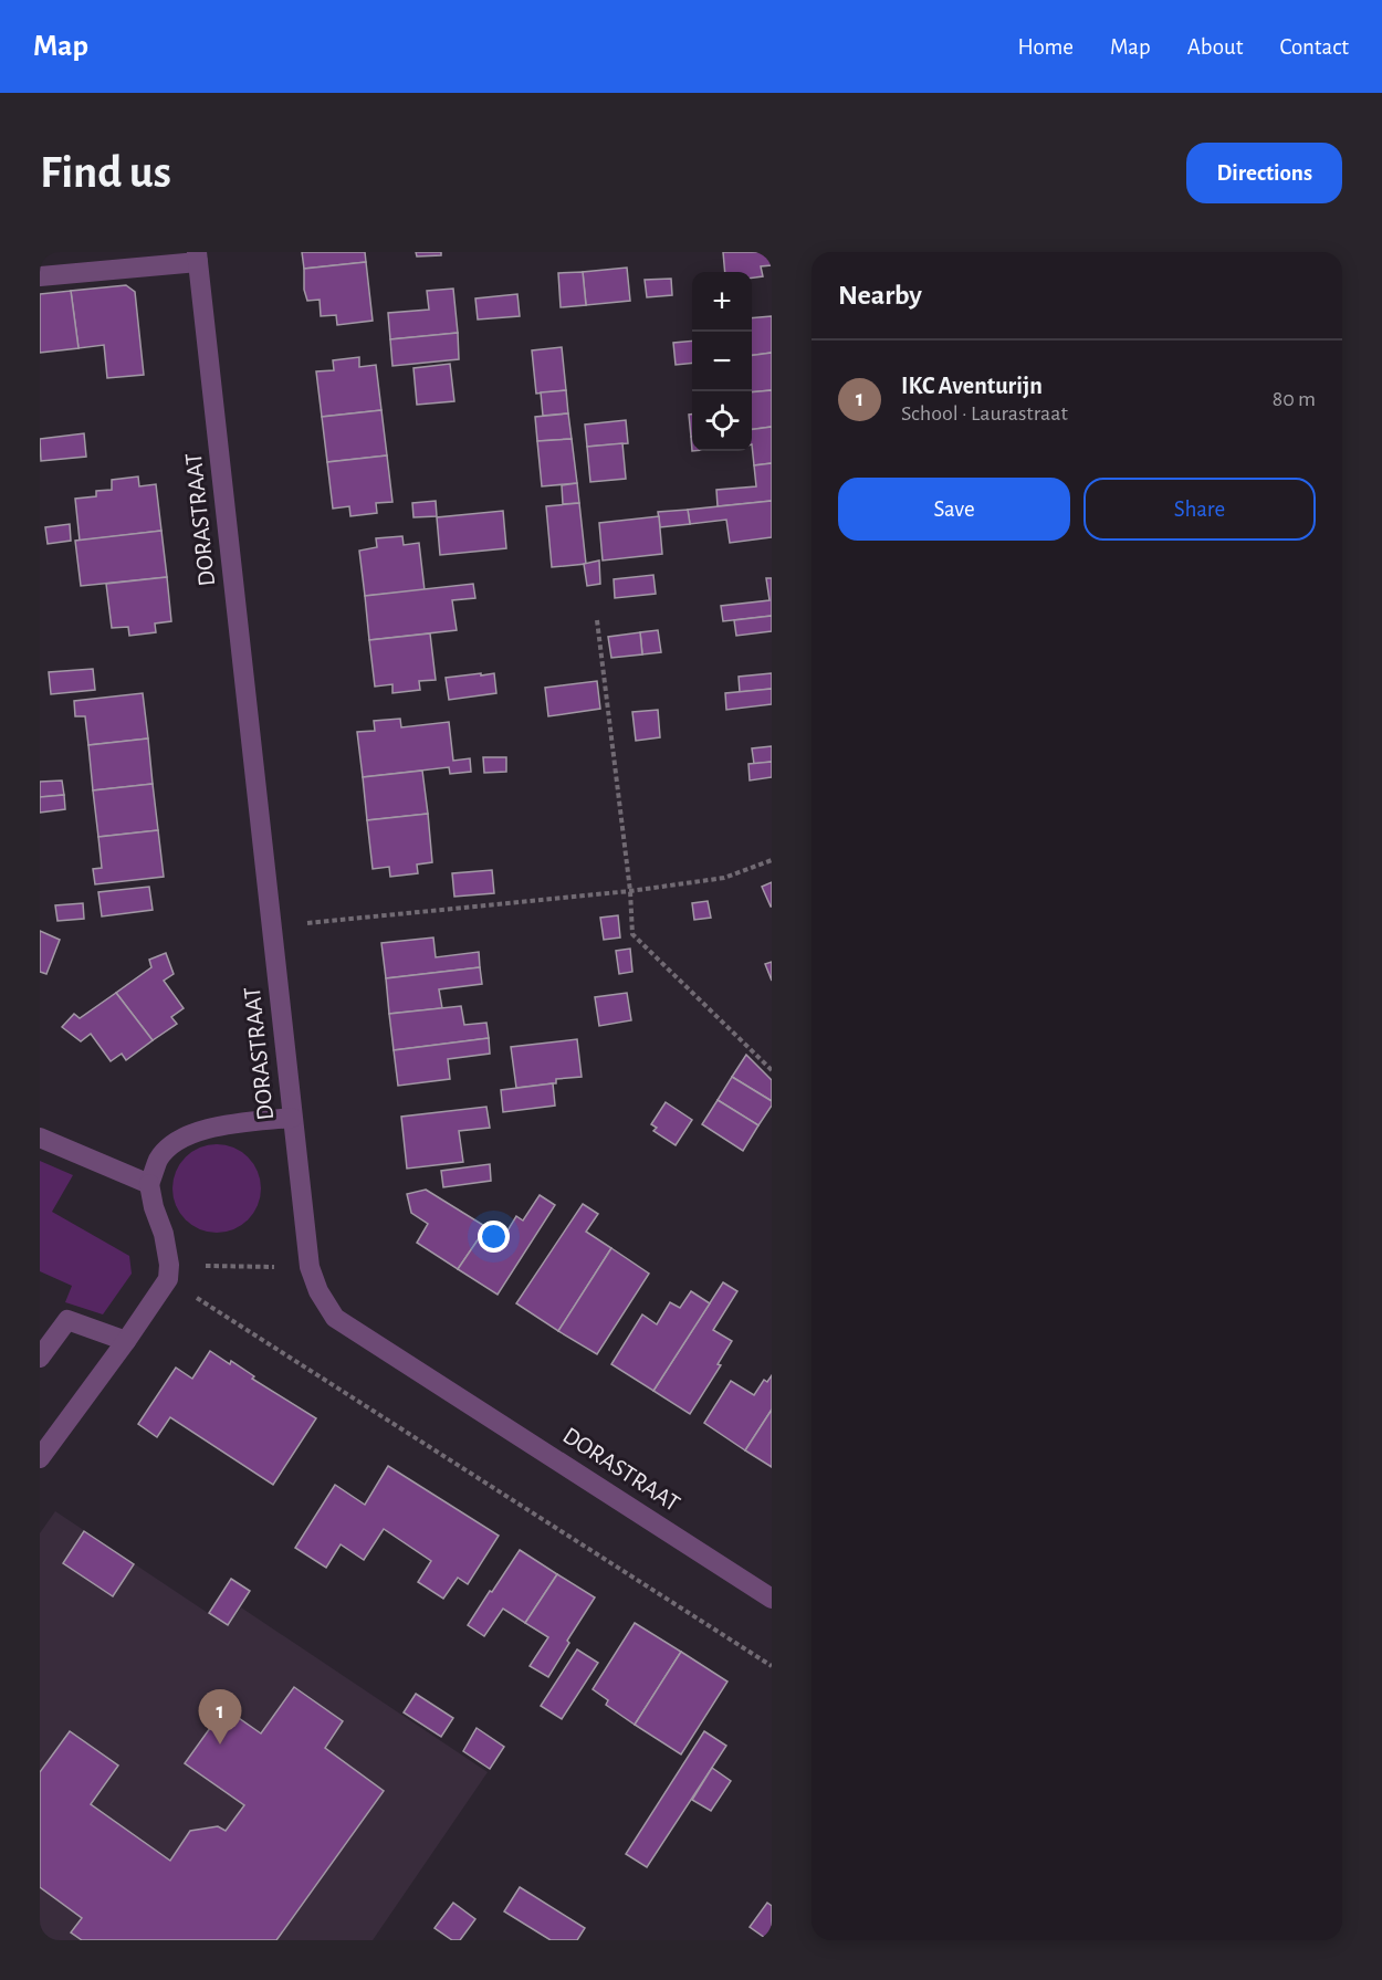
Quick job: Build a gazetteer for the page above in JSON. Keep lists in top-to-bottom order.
{
  "streets": {
    "street": ["DORASTRAAT"]
  },
  "page": {
    "header": "Map",
    "nav": [
      "Home",
      "Map",
      "About",
      "Contact"
    ],
    "buttons": [
      "Directions",
      ["Save", "Share"]
    ],
    "title": "Find us",
    "heading": "Nearby",
    "map_buttons": ["+", "−"],
    "list": [
      {
        "mark": "1",
        "name": "IKC Aventurijn",
        "note": "School · Laurastraat",
        "value": "80 m"
      }
    ],
    "pins": "1"
  }
}
